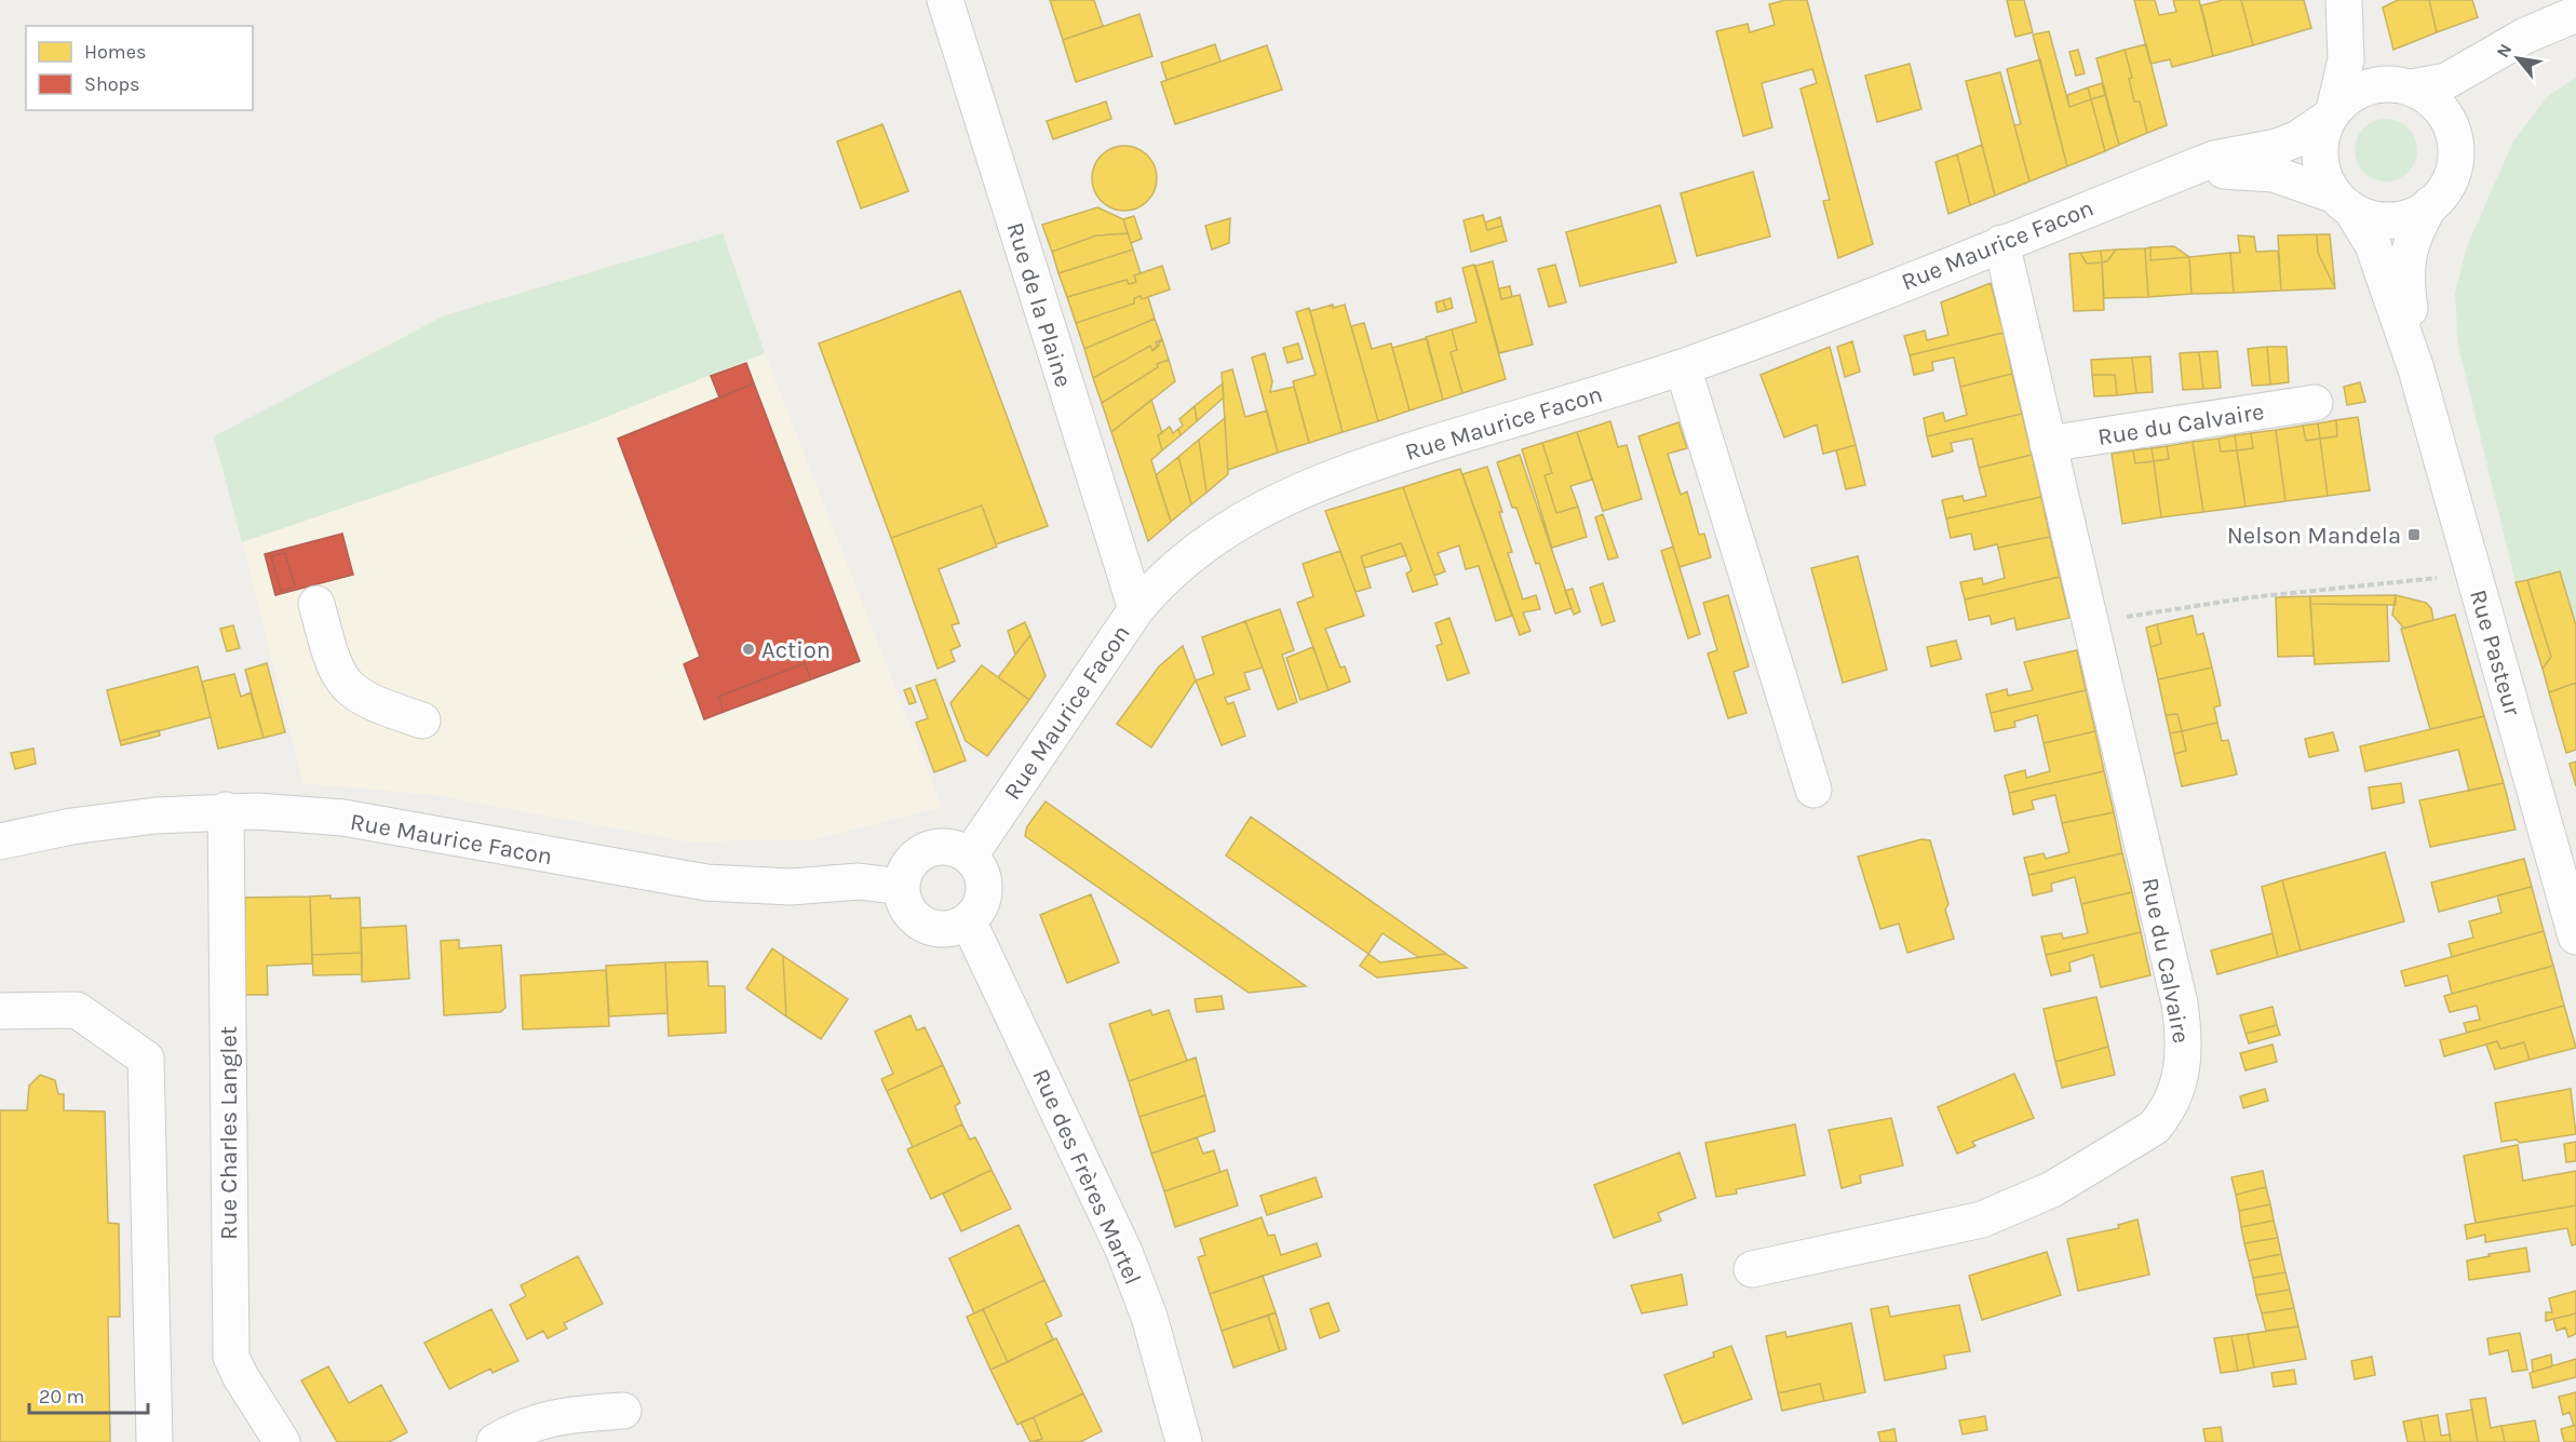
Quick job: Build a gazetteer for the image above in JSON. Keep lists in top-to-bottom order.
{
  "streets": {
    "street": [
      "Rue Maurice Facon",
      "Rue de la Plaine",
      "Rue du Calvaire",
      "Rue Pasteur",
      "Rue Charles Langlet",
      "Rue des Frères Martel"
    ]
  },
  "crossings": [
    ["Rue Maurice Facon", "Rue de la Plaine"],
    ["Rue Maurice Facon", "Rue du Calvaire"],
    ["Rue Maurice Facon", "Rue Pasteur"],
    ["Rue Maurice Facon", "Rue Charles Langlet"],
    ["Rue Maurice Facon", "Rue des Frères Martel"]
  ],
  "places": {
    "transit": ["Nelson Mandela"],
    "other": ["Action"]
  },
  "legend": ["Homes", "Shops"],
  "scale_bar": "20 m",
  "north": "top left"
}
